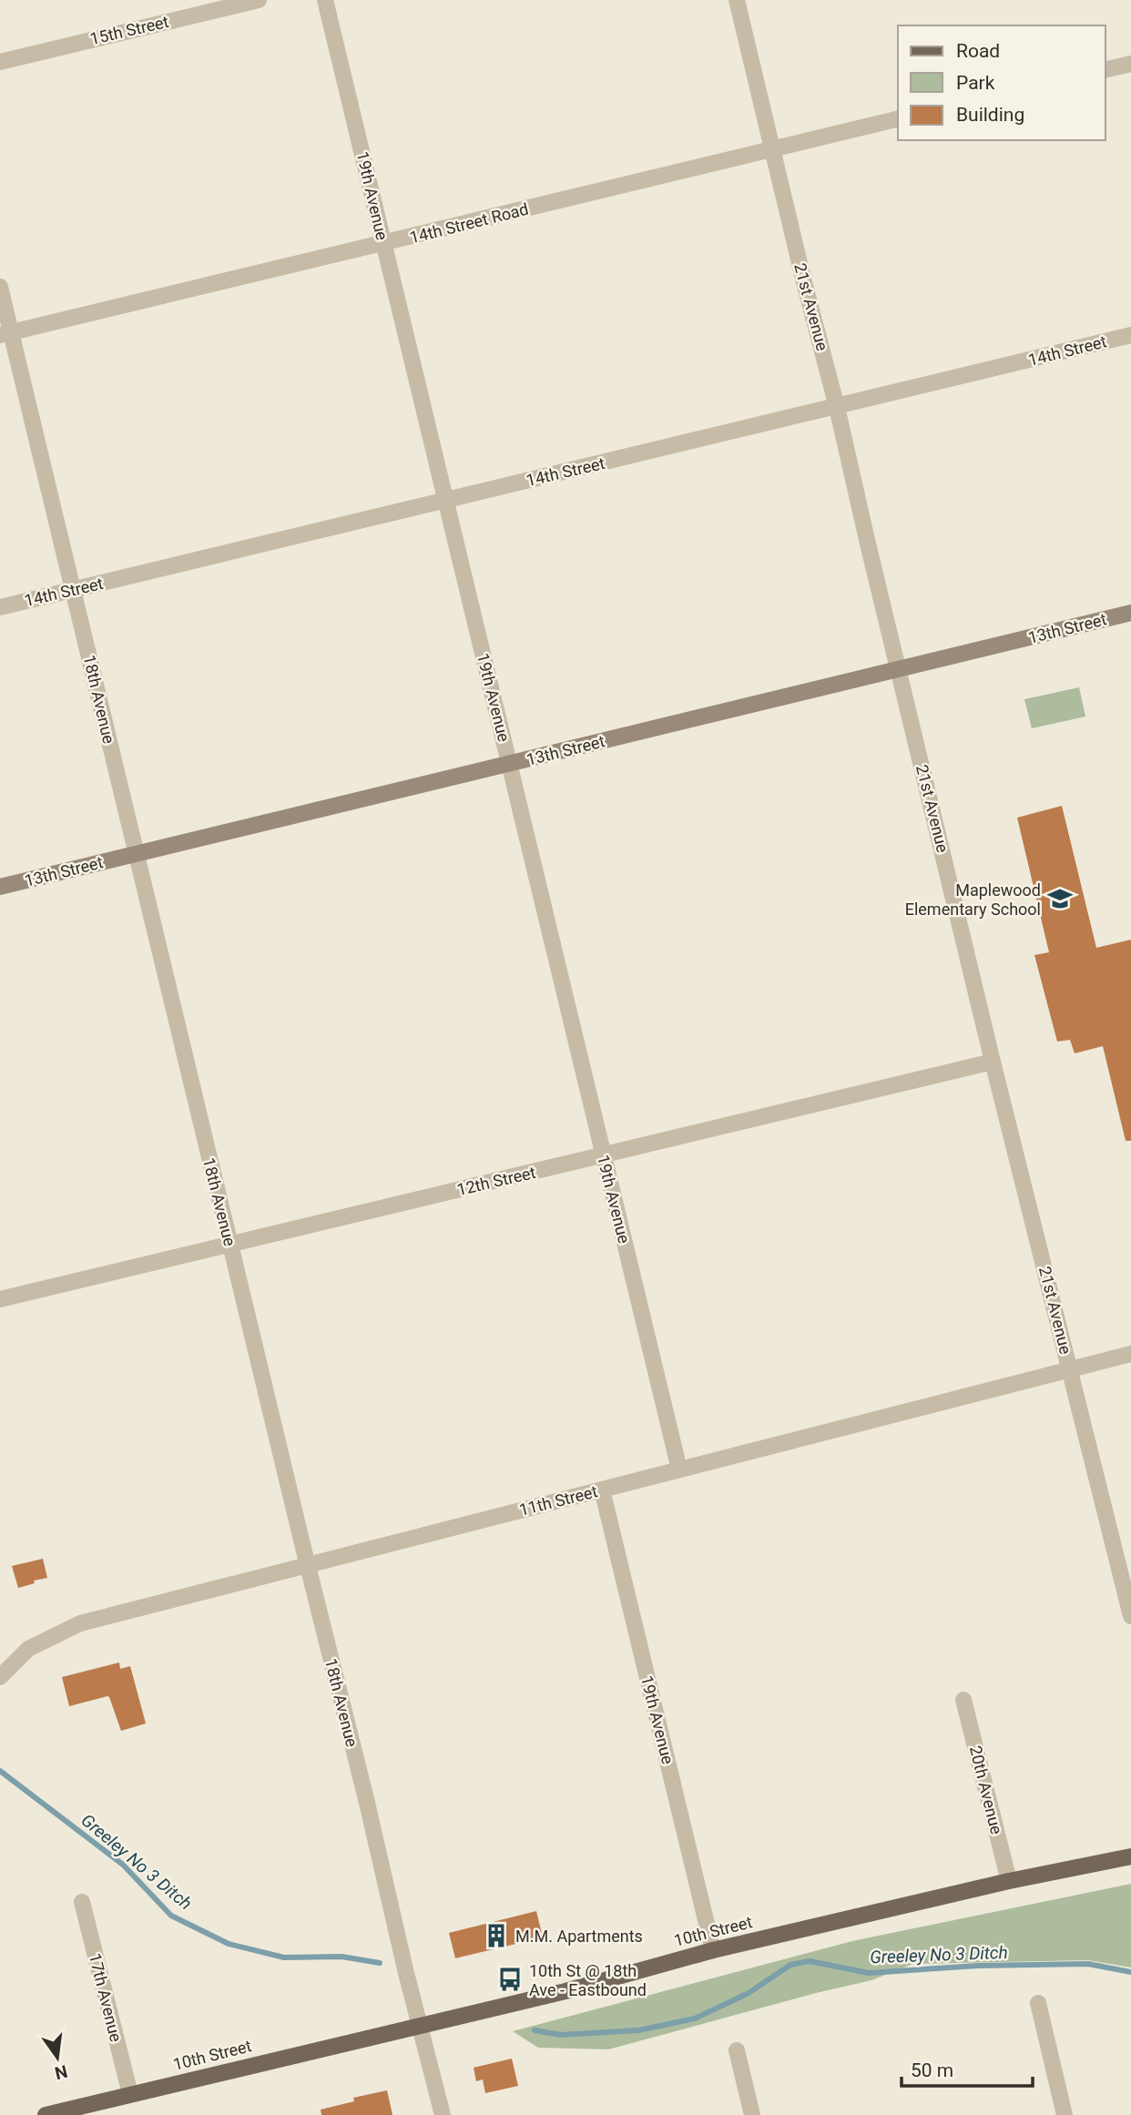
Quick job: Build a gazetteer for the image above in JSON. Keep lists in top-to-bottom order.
{
  "streets": {
    "main road": ["10th Street"],
    "street": [
      "15th Street",
      "19th Avenue",
      "14th Street Road",
      "21st Avenue",
      "14th Street",
      "13th Street",
      "18th Avenue",
      "12th Street",
      "11th Street",
      "20th Avenue",
      "17th Avenue"
    ]
  },
  "crossings": [
    ["19th Avenue", "14th Street Road"],
    ["19th Avenue", "14th Street"],
    ["19th Avenue", "13th Street"],
    ["19th Avenue", "12th Street"],
    ["19th Avenue", "11th Street"],
    ["19th Avenue", "10th Street"],
    ["14th Street Road", "21st Avenue"],
    ["14th Street Road", "18th Avenue"],
    ["21st Avenue", "14th Street"],
    ["21st Avenue", "13th Street"],
    ["21st Avenue", "12th Street"],
    ["21st Avenue", "11th Street"],
    ["14th Street", "18th Avenue"],
    ["13th Street", "18th Avenue"],
    ["18th Avenue", "12th Street"],
    ["18th Avenue", "11th Street"],
    ["18th Avenue", "10th Street"],
    ["20th Avenue", "10th Street"],
    ["10th Street", "17th Avenue"]
  ],
  "water": ["Greeley No 3 Ditch"],
  "places": {
    "school or university": ["Maplewood Elementary School"],
    "building": ["M.M. Apartments"],
    "bus stop": ["10th St @ 18th Ave - Eastbound"]
  },
  "legend": ["Road", "Park", "Building"],
  "scale_bar": "50 m",
  "north": "bottom"
}
